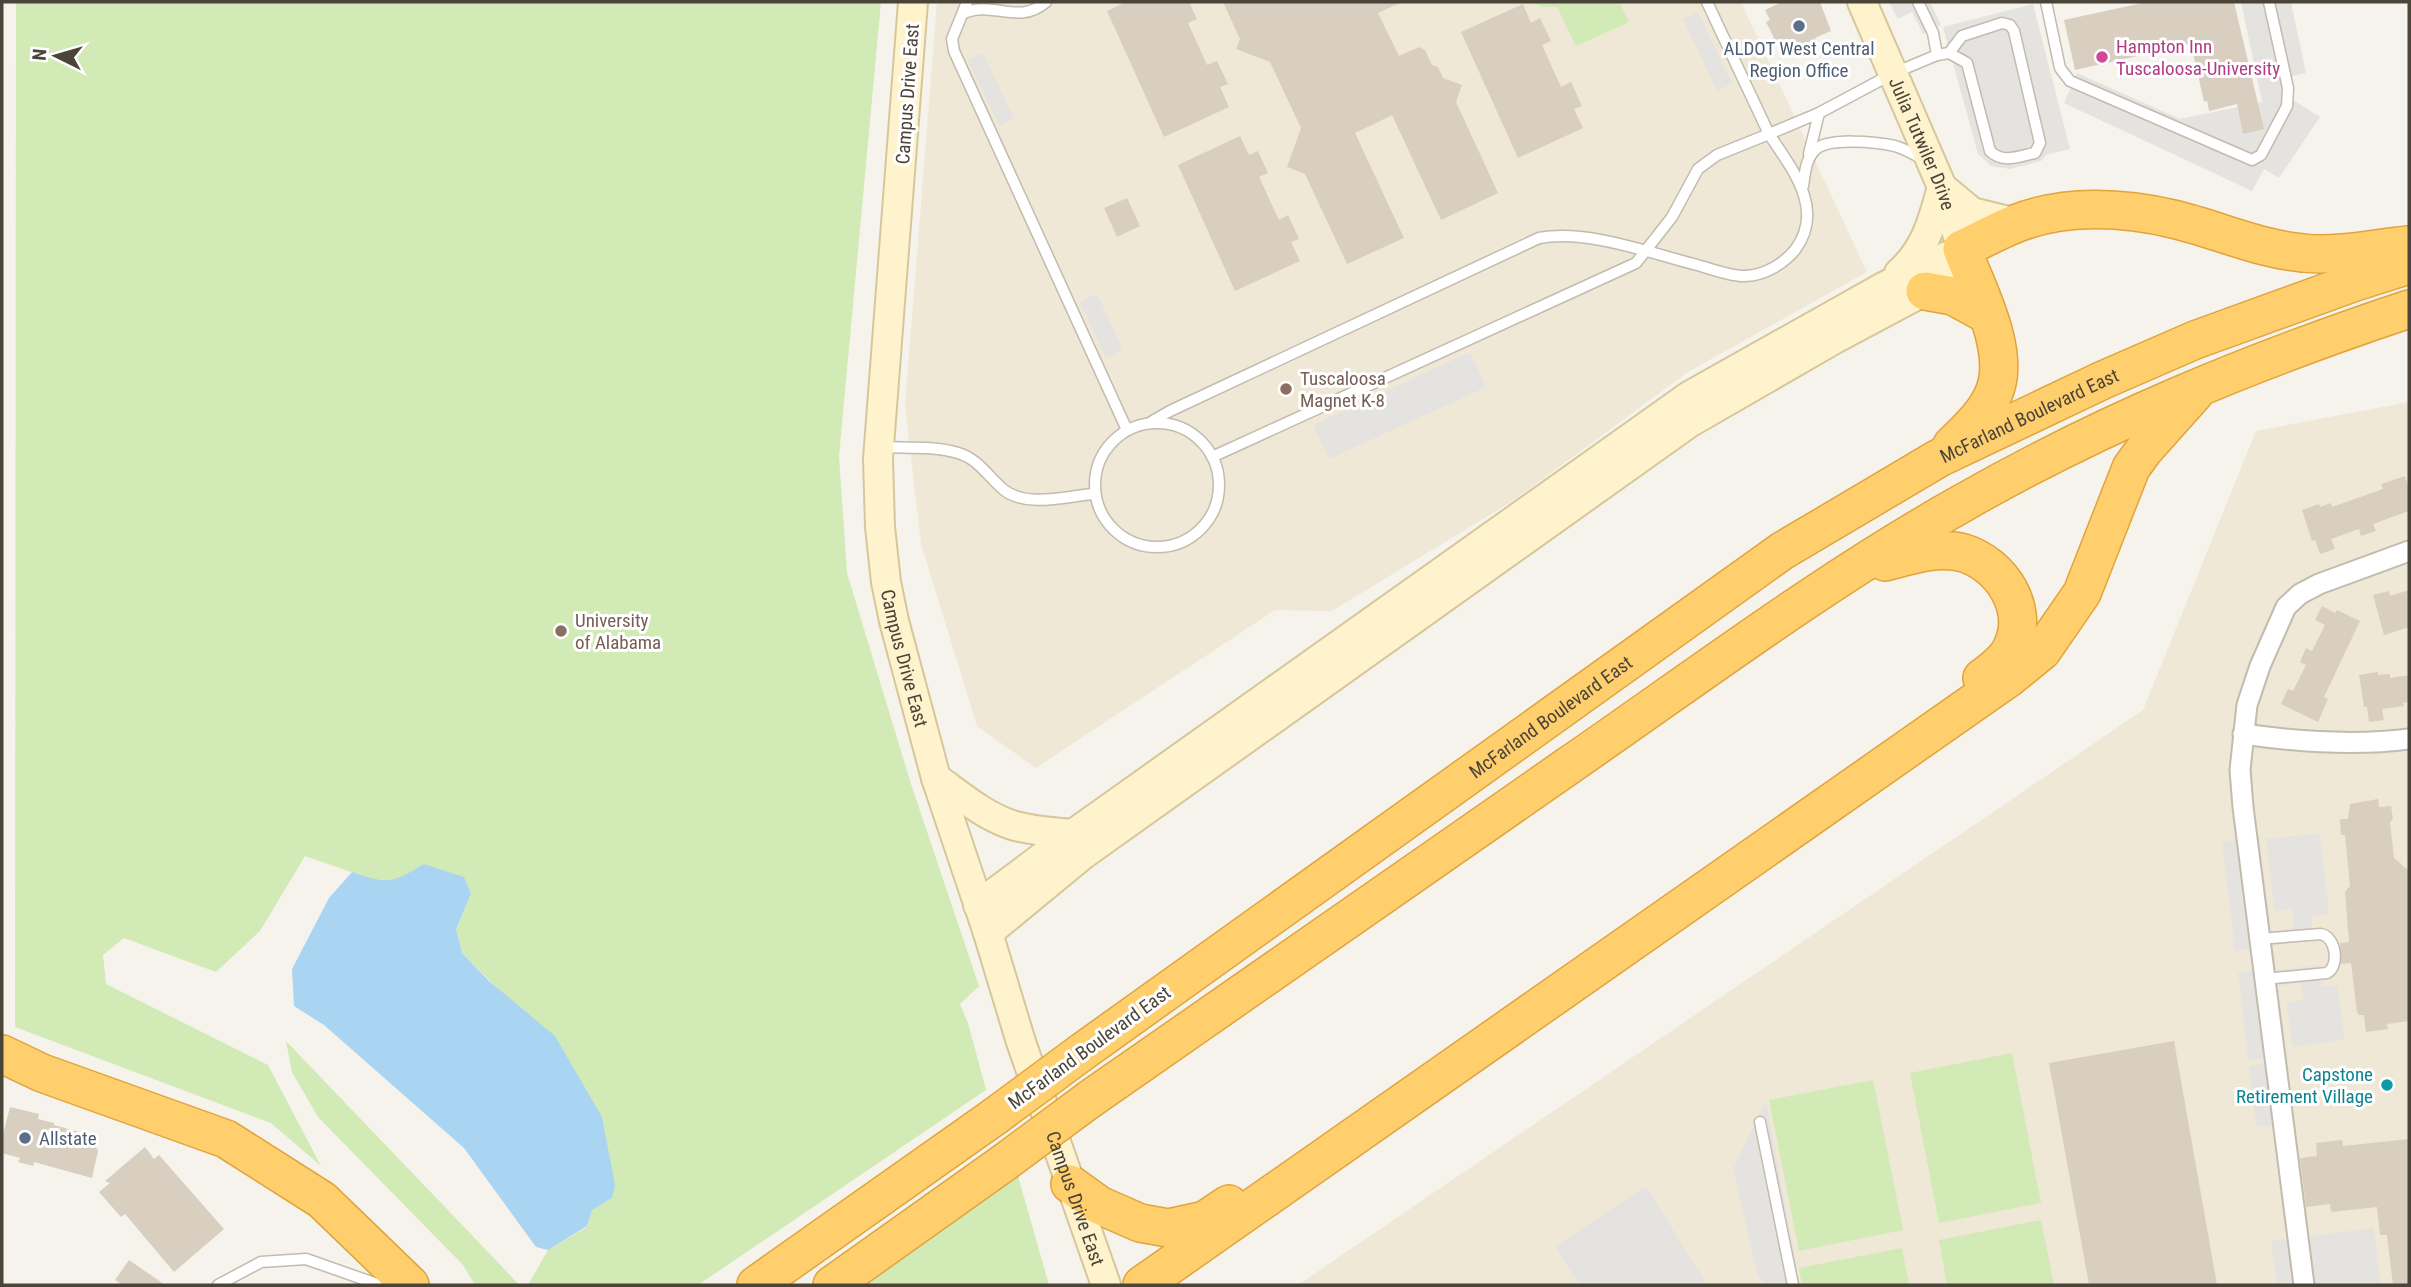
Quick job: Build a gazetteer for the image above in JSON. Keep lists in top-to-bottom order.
{
  "streets": {
    "highway": ["McFarland Boulevard East"],
    "street": ["Campus Drive East", "Julia Tutwiler Drive"]
  },
  "places": [
    "ALDOT West Central Region Office",
    "Hampton Inn Tuscaloosa-University",
    "Tuscaloosa Magnet K-8",
    "University of Alabama",
    "Capstone Retirement Village",
    "Allstate"
  ],
  "north": "left"
}
